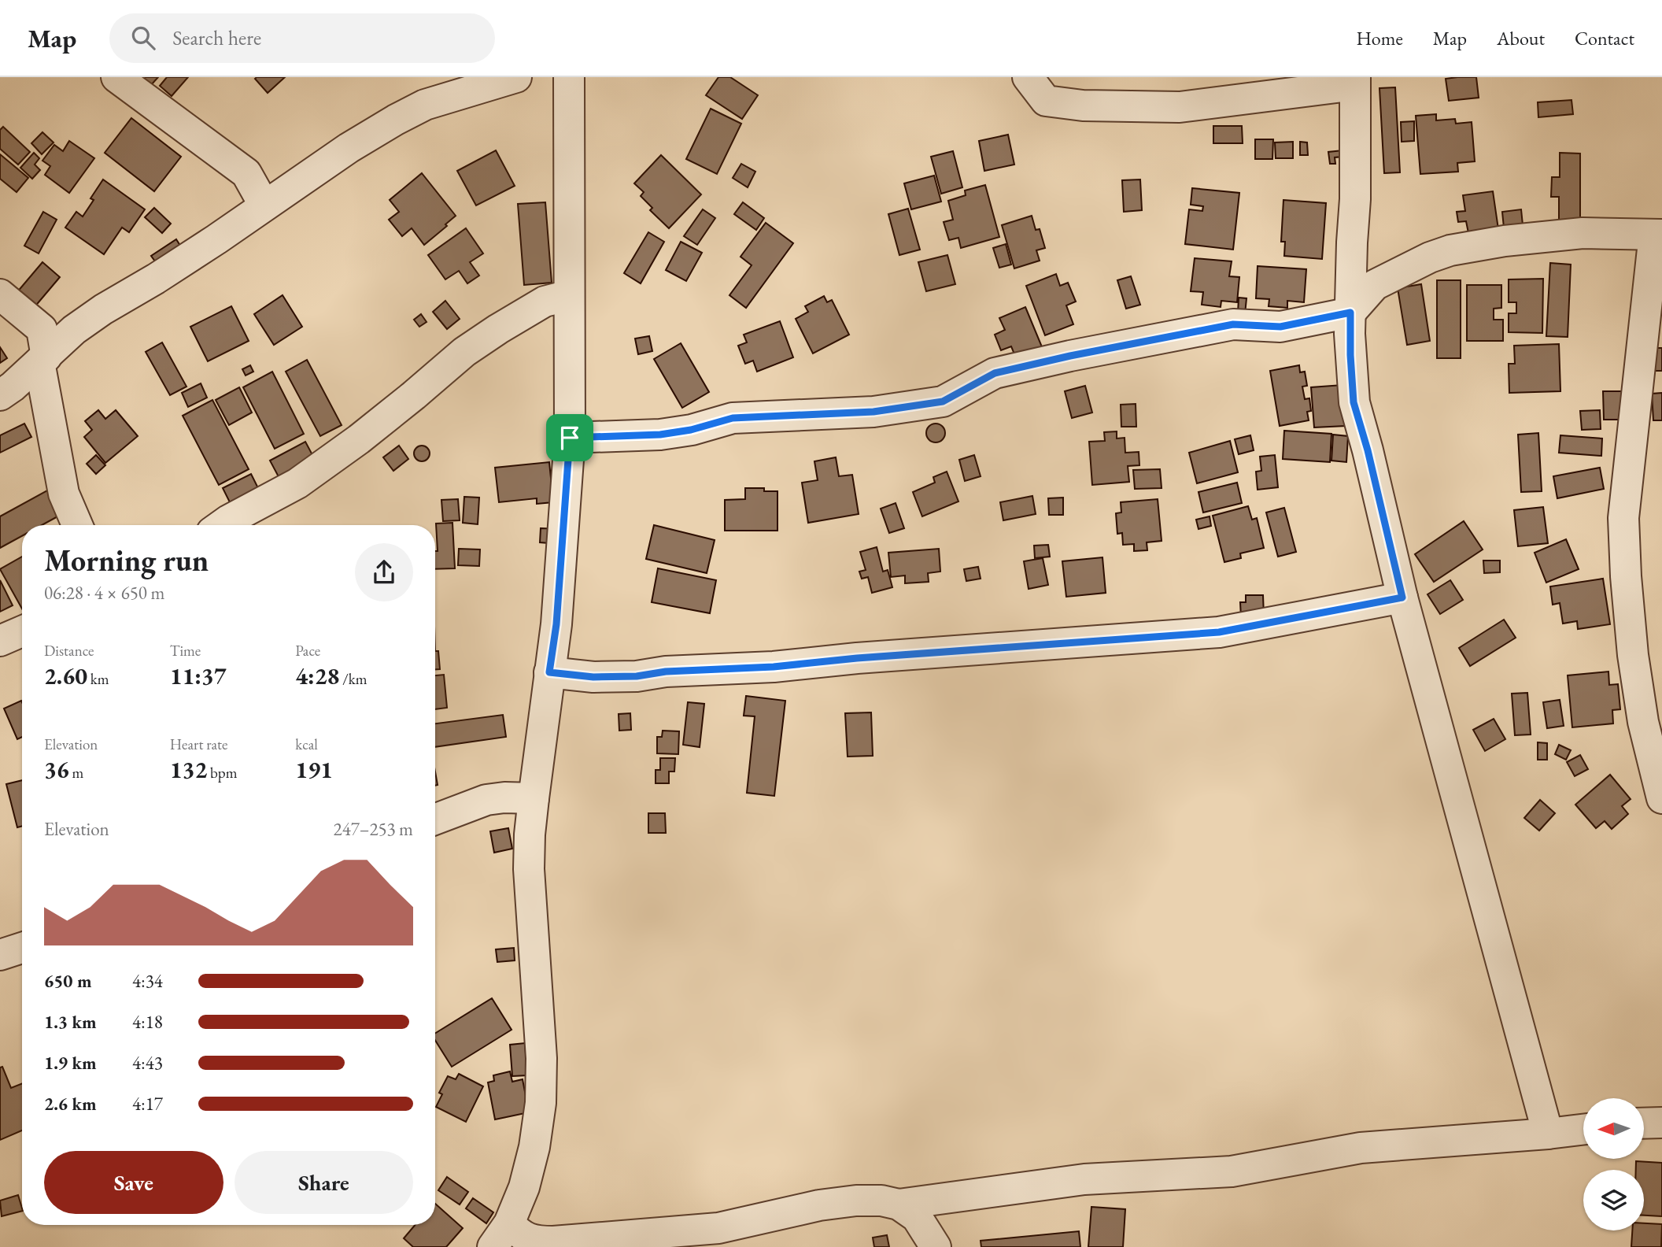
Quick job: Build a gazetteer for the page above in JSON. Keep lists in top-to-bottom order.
{
  "north": "left",
  "page": {
    "header": "Map",
    "search": "Search here",
    "nav": [
      "Home",
      "Map",
      "About",
      "Contact"
    ],
    "heading": ["Morning run", "06:28 · 4 × 650 m"],
    "stats": [
      ["Distance", "2.60 km"],
      ["Time", "11:37"],
      ["Pace", "4:28 /km"],
      ["Elevation", "36 m"],
      ["Heart rate", "132 bpm"],
      ["kcal", "191"]
    ],
    "chart": ["Elevation", "247–253 m"],
    "list": [
      {
        "name": "650 m",
        "note": "4:34"
      },
      {
        "name": "1.3 km",
        "note": "4:18"
      },
      {
        "name": "1.9 km",
        "note": "4:43"
      },
      {
        "name": "2.6 km",
        "note": "4:17"
      }
    ],
    "buttons": ["Save", "Share"]
  }
}
